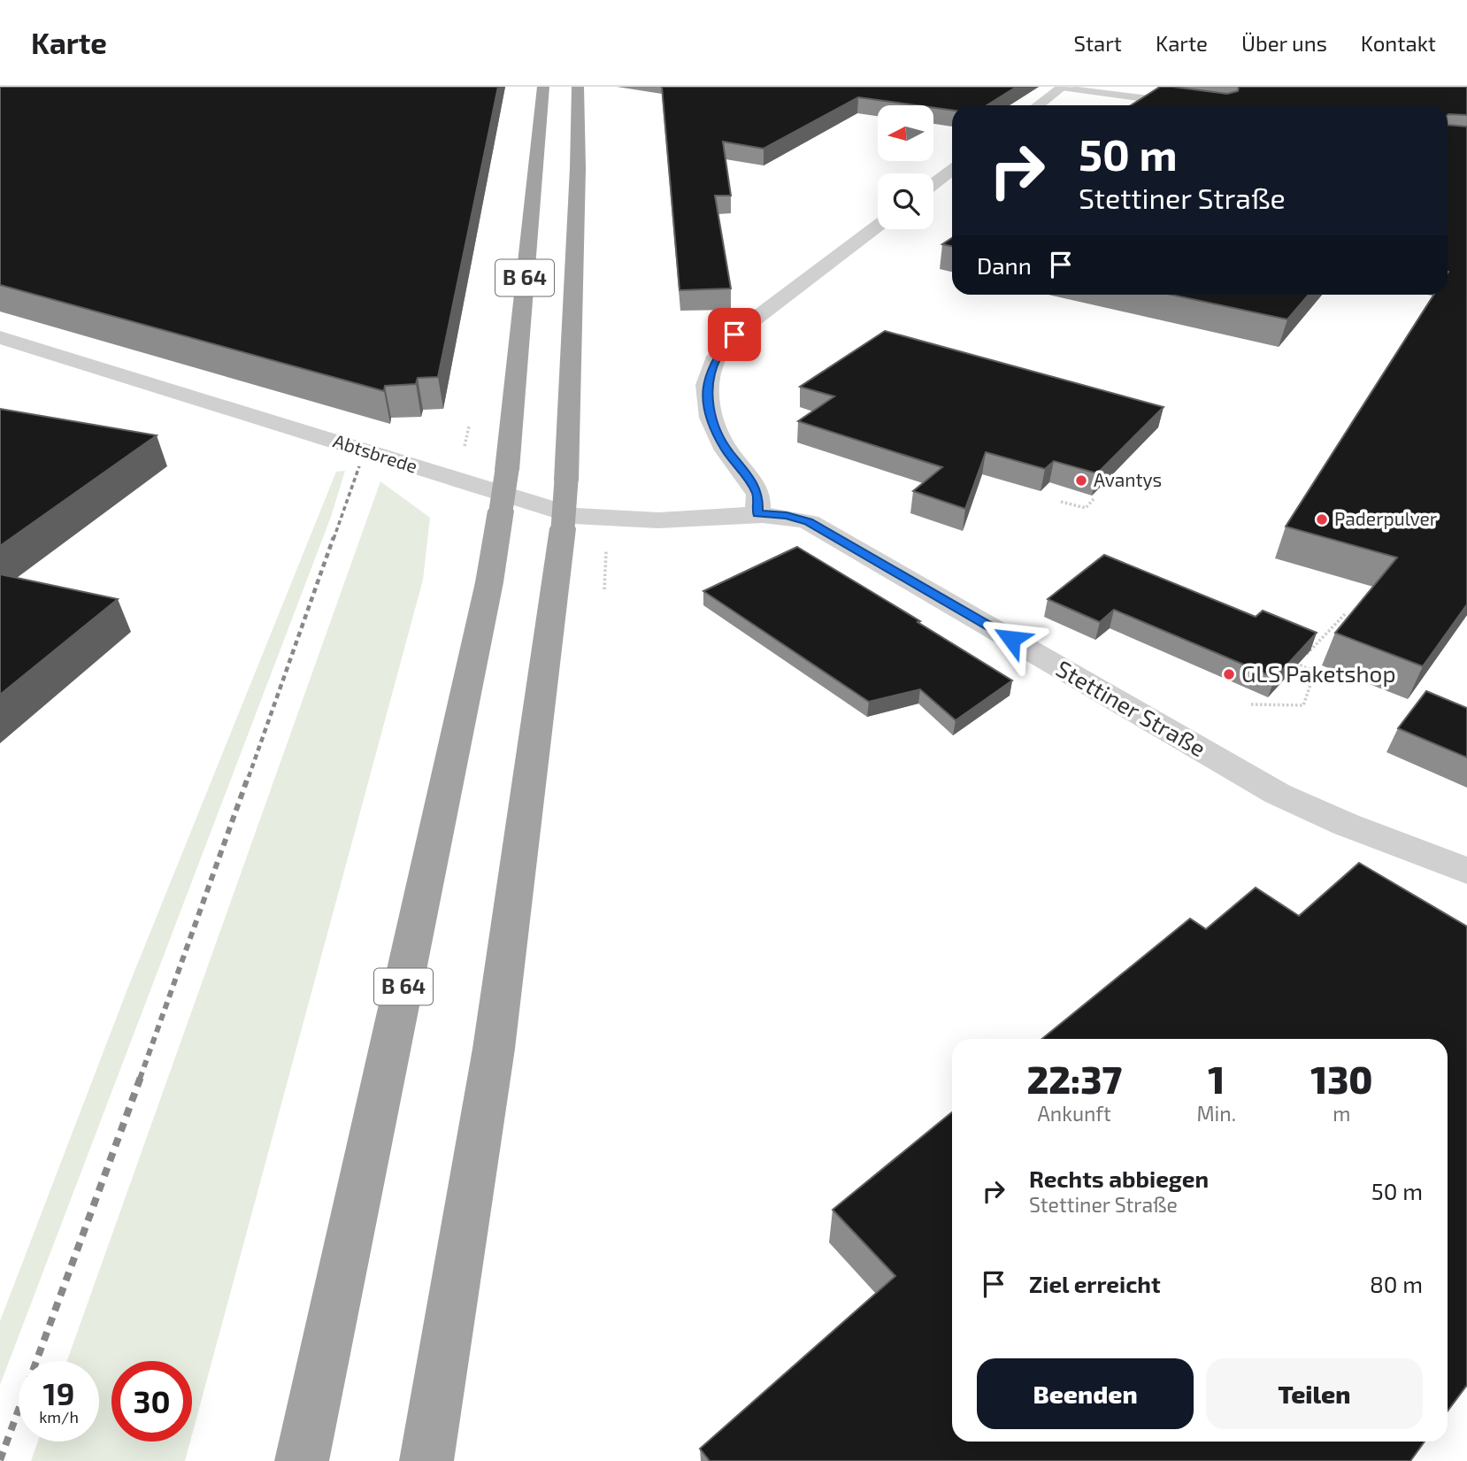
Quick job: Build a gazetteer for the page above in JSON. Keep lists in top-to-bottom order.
{
  "streets": {
    "highway": ["B 64"],
    "street": ["Abtsbrede", "Stettiner Straße"]
  },
  "crossings": [
    ["Abtsbrede", "Stettiner Straße"]
  ],
  "places": ["Avantys", "Paderpulver", "GLS Paketshop"],
  "north": "left",
  "page": {
    "header": "Karte",
    "nav": [
      "Start",
      "Karte",
      "Über uns",
      "Kontakt"
    ],
    "turn": ["50 m", "Stettiner Straße"],
    "then": "Dann",
    "eta": [
      "22:37",
      "Ankunft",
      "1",
      "Min.",
      "130",
      "m"
    ],
    "list": [
      {
        "name": "Rechts abbiegen",
        "note": "Stettiner Straße",
        "value": "50 m"
      },
      {
        "name": "Ziel erreicht",
        "value": "80 m"
      }
    ],
    "buttons": ["Beenden", "Teilen"],
    "speed": "19 km/h",
    "limit": "30"
  }
}
